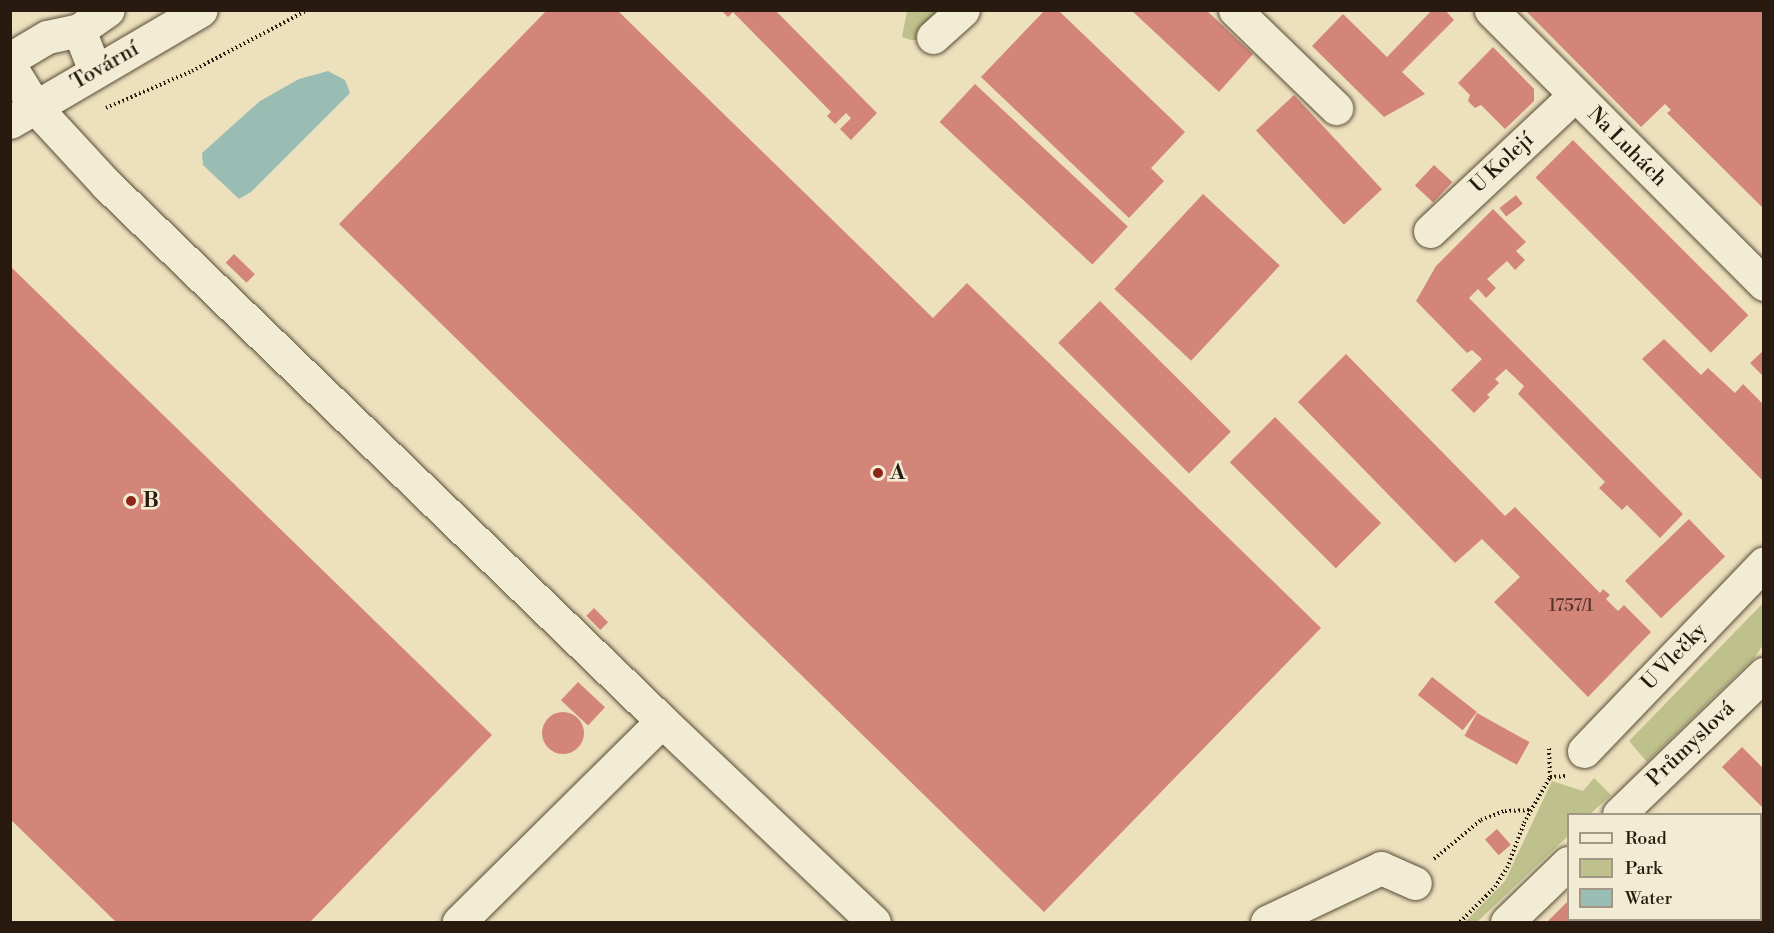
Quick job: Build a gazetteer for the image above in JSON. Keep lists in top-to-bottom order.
{
  "streets": {
    "street": [
      "Tovární",
      "Na Luhách",
      "U Kolejí",
      "U Vlečky",
      "Průmyslová"
    ]
  },
  "crossings": [
    ["Na Luhách", "U Kolejí"]
  ],
  "places": ["A", "B"],
  "house_numbers": ["1757/1"],
  "legend": ["Road", "Park", "Water"]
}
